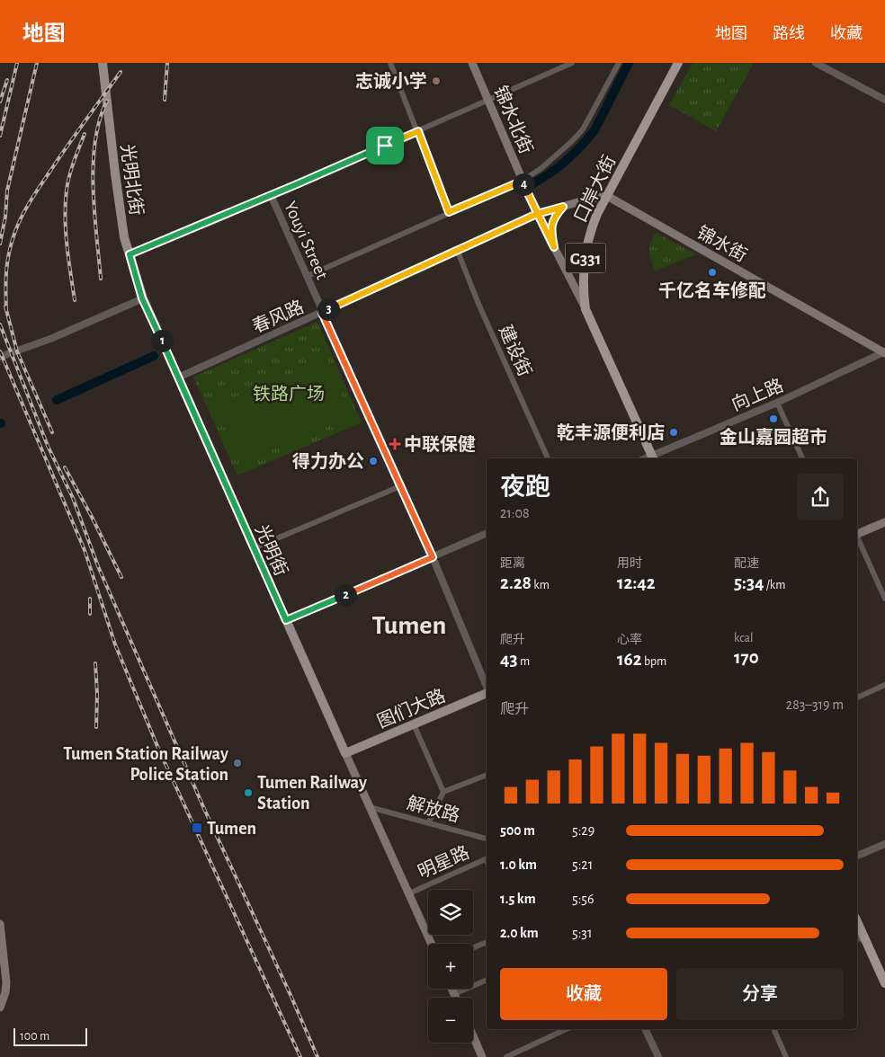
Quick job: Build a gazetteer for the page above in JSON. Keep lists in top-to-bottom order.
{
  "streets": {
    "highway": ["口岸大街", "G331"],
    "main road": [
      "锦水北街",
      "光明北街",
      "锦水街",
      "光明街",
      "图们大路"
    ],
    "street": [
      "Youyi Street",
      "春风路",
      "建设街",
      "向上路",
      "解放路",
      "明星路"
    ]
  },
  "crossings": [
    ["锦水北街", "口岸大街"],
    ["锦水北街", "春风路"],
    ["光明北街", "光明街"],
    ["口岸大街", "锦水街"],
    ["口岸大街", "向上路"],
    ["Youyi Street", "春风路"],
    ["锦水街", "向上路"],
    ["春风路", "建设街"],
    ["春风路", "光明街"],
    ["光明街", "图们大路"],
    ["光明街", "解放路"],
    ["光明街", "明星路"]
  ],
  "districts": ["Tumen"],
  "parks": ["铁路广场"],
  "places": {
    "other": [
      "志诚小学",
      "千亿名车修配",
      "金山嘉园超市",
      "乾丰源便利店",
      "得力办公",
      "Tumen Station Railway Police Station",
      "Tumen Railway Station"
    ],
    "health": ["中联保健"],
    "transit": ["Tumen"]
  },
  "scale_bar": "100 m",
  "page": {
    "header": "地图",
    "nav": ["地图", "路线", "收藏"],
    "pins": [
      "4",
      "3",
      "1",
      "2"
    ],
    "heading": ["夜跑", "21:08"],
    "stats": [
      ["距离", "2.28 km"],
      ["用时", "12:42"],
      ["配速", "5:34 /km"],
      ["爬升", "43 m"],
      ["心率", "162 bpm"],
      ["kcal", "170"]
    ],
    "chart": ["爬升", "283–319 m"],
    "list": [
      {
        "name": "500 m",
        "note": "5:29"
      },
      {
        "name": "1.0 km",
        "note": "5:21"
      },
      {
        "name": "1.5 km",
        "note": "5:56"
      },
      {
        "name": "2.0 km",
        "note": "5:31"
      }
    ],
    "map_buttons": ["+", "−"],
    "buttons": ["收藏", "分享"],
    "scale": "100 m"
  }
}
